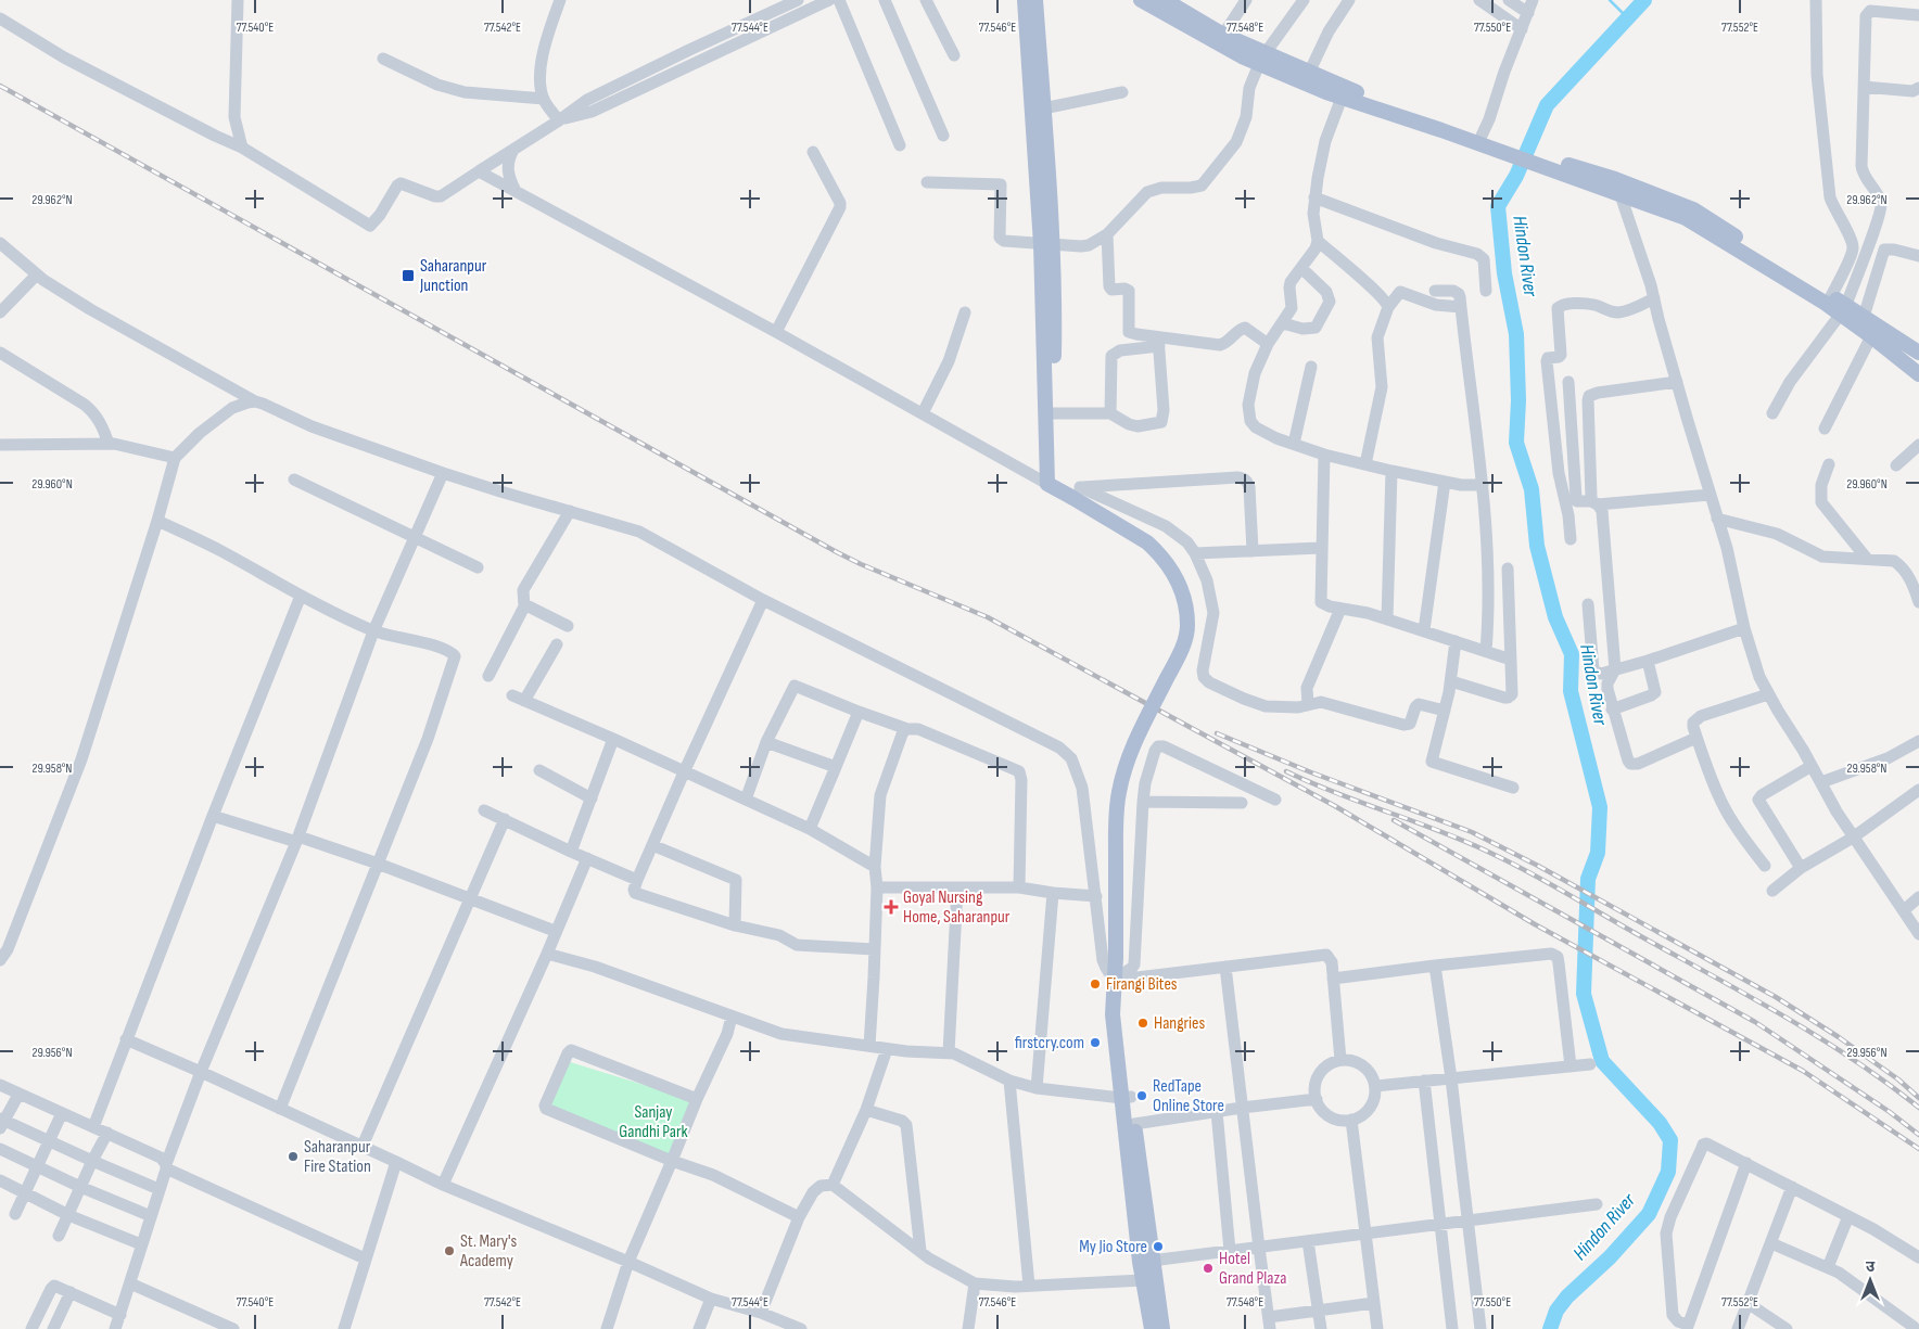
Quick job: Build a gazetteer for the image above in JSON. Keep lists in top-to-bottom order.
{
  "water": ["Hindon River"],
  "parks": ["Sanjay Gandhi Park"],
  "places": {
    "transit": ["Saharanpur Junction"],
    "health": ["Goyal Nursing Home, Saharanpur"],
    "other": [
      "Firangi Bites",
      "Hangries",
      "firstcry.com",
      "RedTape Online Store",
      "Saharanpur Fire Station",
      "My Jio Store",
      "St. Mary's Academy",
      "Hotel Grand Plaza"
    ]
  },
  "north": "top",
  "coordinates": [
    "77.540°E",
    "77.542°E",
    "77.544°E",
    "77.546°E",
    "77.548°E",
    "77.550°E",
    "77.552°E",
    "29.962°N",
    "29.960°N",
    "29.958°N",
    "29.956°N"
  ]
}
